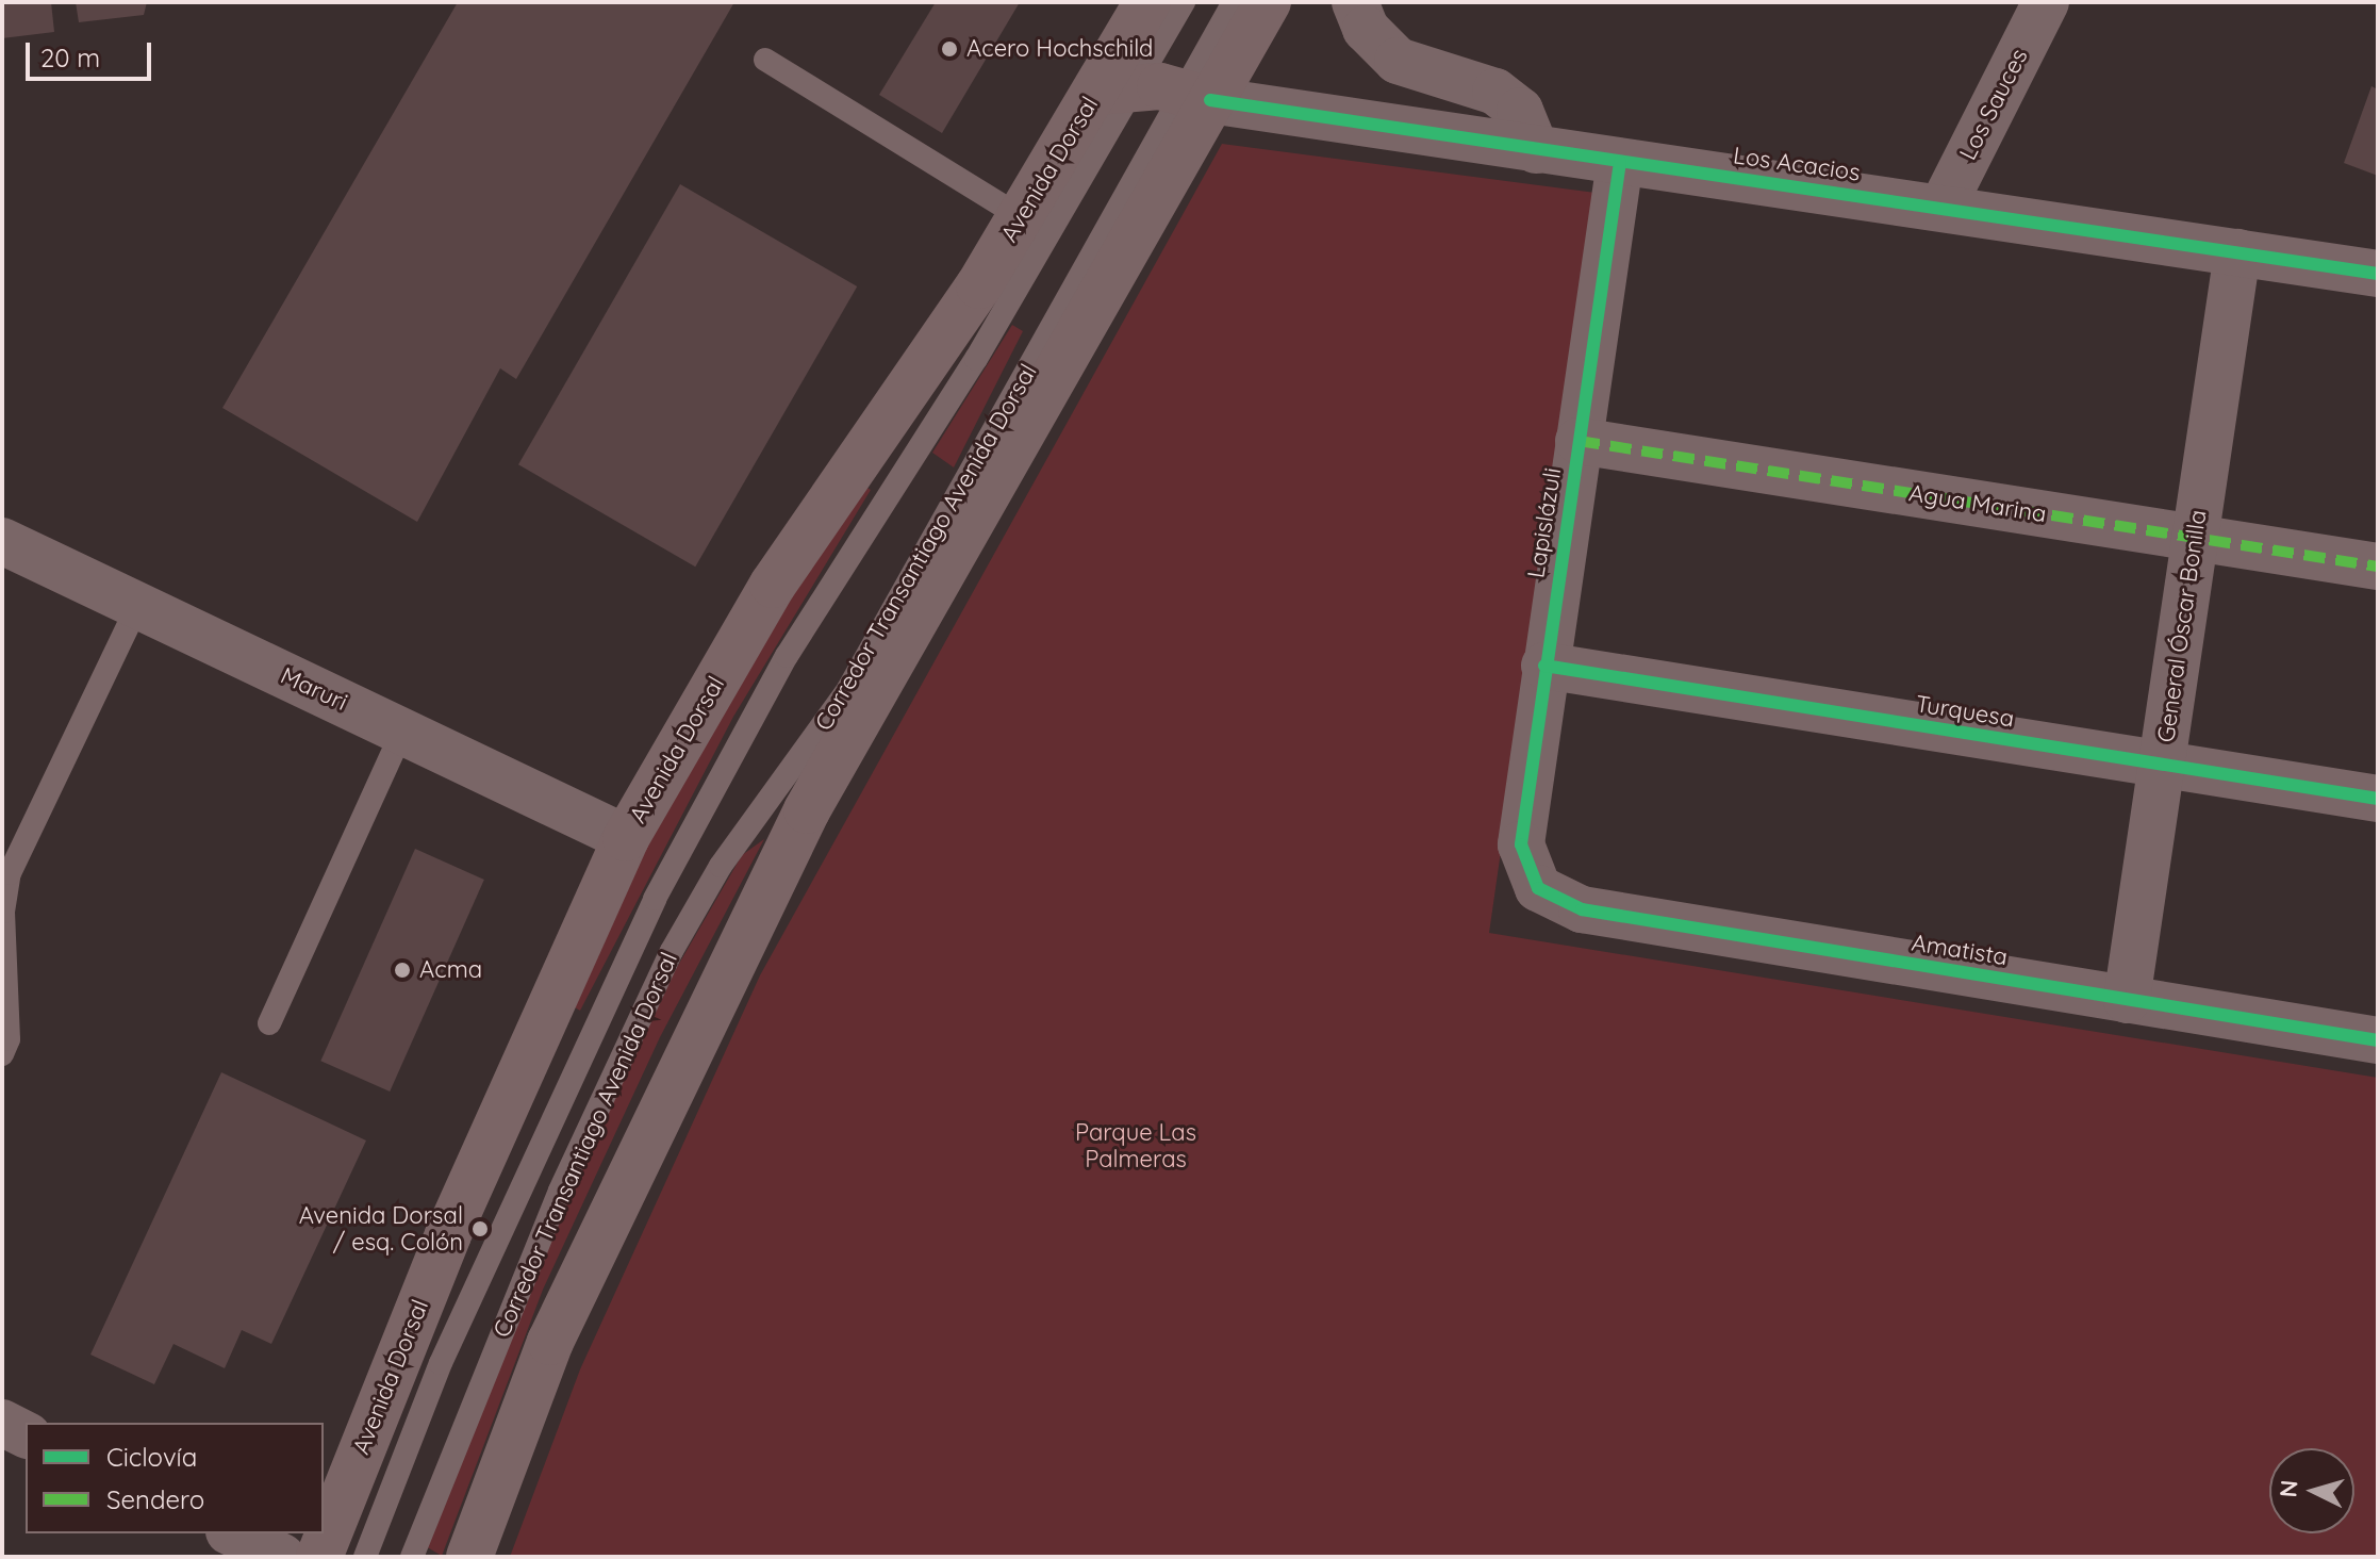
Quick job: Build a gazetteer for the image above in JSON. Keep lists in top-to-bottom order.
{
  "streets": {
    "main road": ["Avenida Dorsal"],
    "street": [
      "Los Sauces",
      "Los Acacios",
      "Agua Marina",
      "Lapislázuli",
      "General Óscar Bonilla",
      "Maruri",
      "Turquesa",
      "Amatista"
    ],
    "lane": ["Corredor Transantiago Avenida Dorsal"]
  },
  "crossings": [
    ["Los Sauces", "Los Acacios"],
    ["Los Acacios", "Lapislázuli"],
    ["Los Acacios", "Corredor Transantiago Avenida Dorsal"],
    ["Los Acacios", "General Óscar Bonilla"],
    ["Avenida Dorsal", "Corredor Transantiago Avenida Dorsal"],
    ["Avenida Dorsal", "Maruri"],
    ["Agua Marina", "Lapislázuli"],
    ["Agua Marina", "General Óscar Bonilla"],
    ["Lapislázuli", "Turquesa"],
    ["Lapislázuli", "Amatista"],
    ["General Óscar Bonilla", "Turquesa"],
    ["General Óscar Bonilla", "Amatista"]
  ],
  "parks": ["Parque Las Palmeras"],
  "places": ["Acero Hochschild", "Acma", "Avenida Dorsal / esq. Colón"],
  "legend": ["Ciclovía", "Sendero"],
  "scale_bar": "20 m",
  "north": "left"
}
